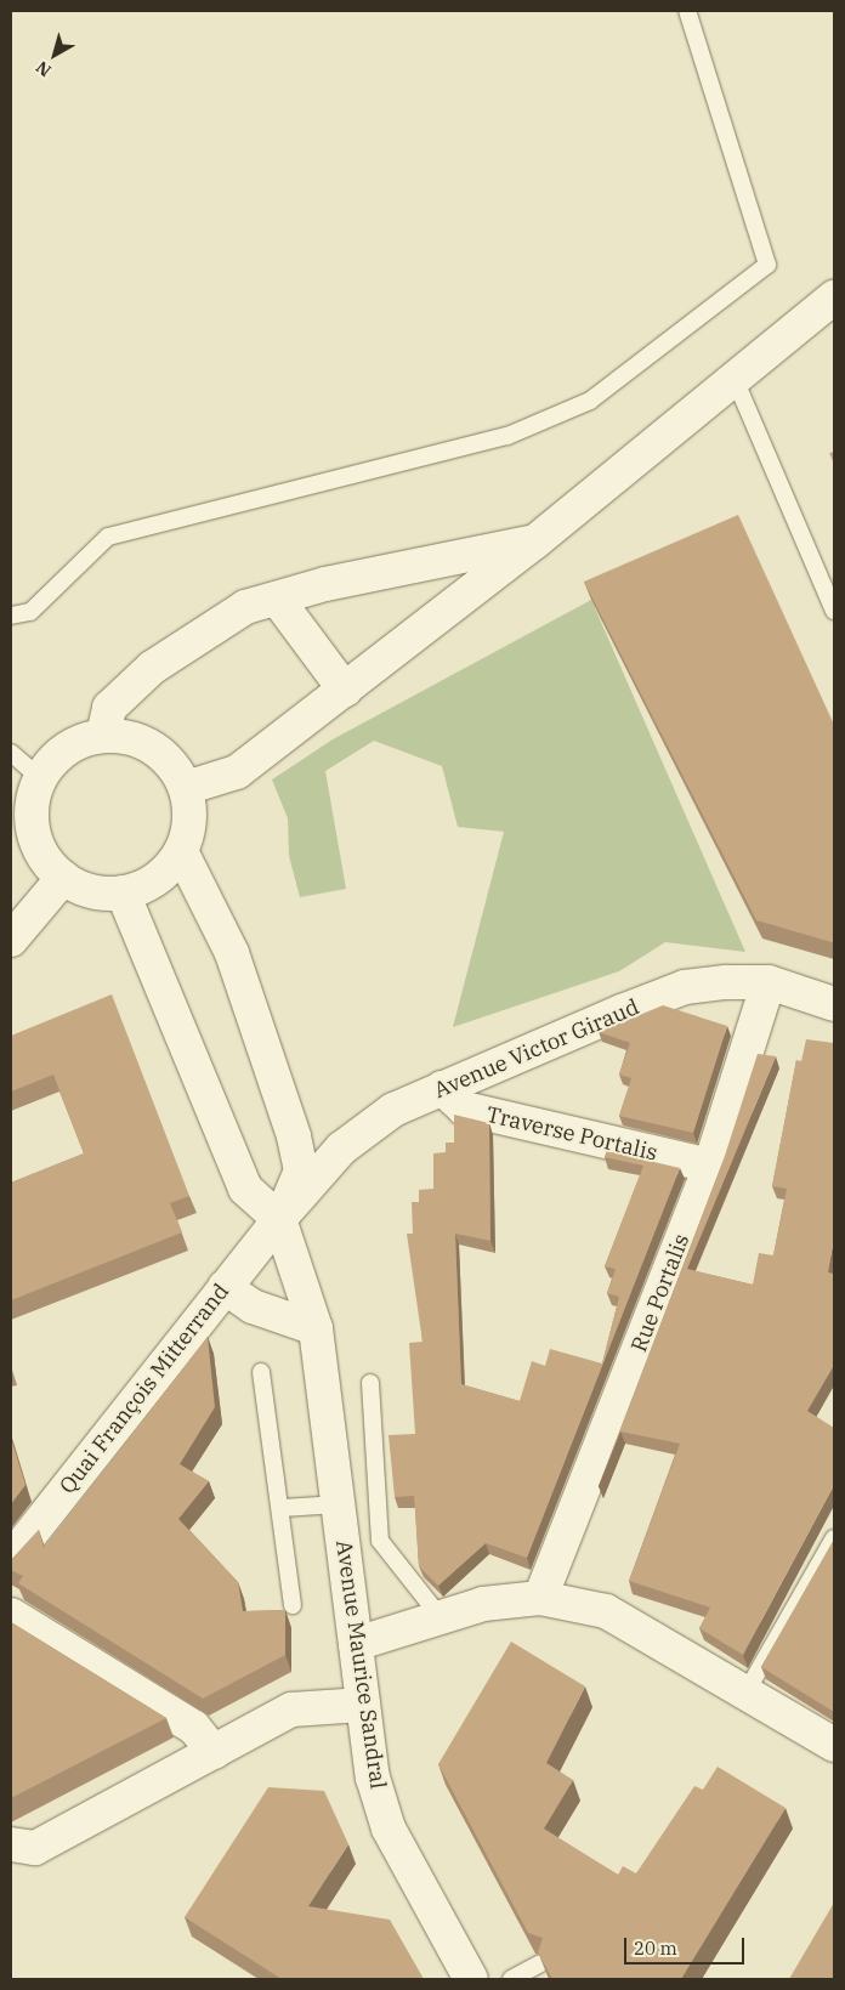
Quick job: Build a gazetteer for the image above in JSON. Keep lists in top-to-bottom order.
{
  "streets": {
    "street": [
      "Avenue Victor Giraud",
      "Traverse Portalis",
      "Rue Portalis",
      "Quai François Mitterrand",
      "Avenue Maurice Sandral"
    ]
  },
  "crossings": [
    ["Avenue Victor Giraud", "Traverse Portalis"],
    ["Avenue Victor Giraud", "Rue Portalis"],
    ["Avenue Victor Giraud", "Quai François Mitterrand"],
    ["Avenue Victor Giraud", "Avenue Maurice Sandral"],
    ["Traverse Portalis", "Rue Portalis"],
    ["Quai François Mitterrand", "Avenue Maurice Sandral"]
  ],
  "scale_bar": "20 m",
  "north": "bottom left"
}
